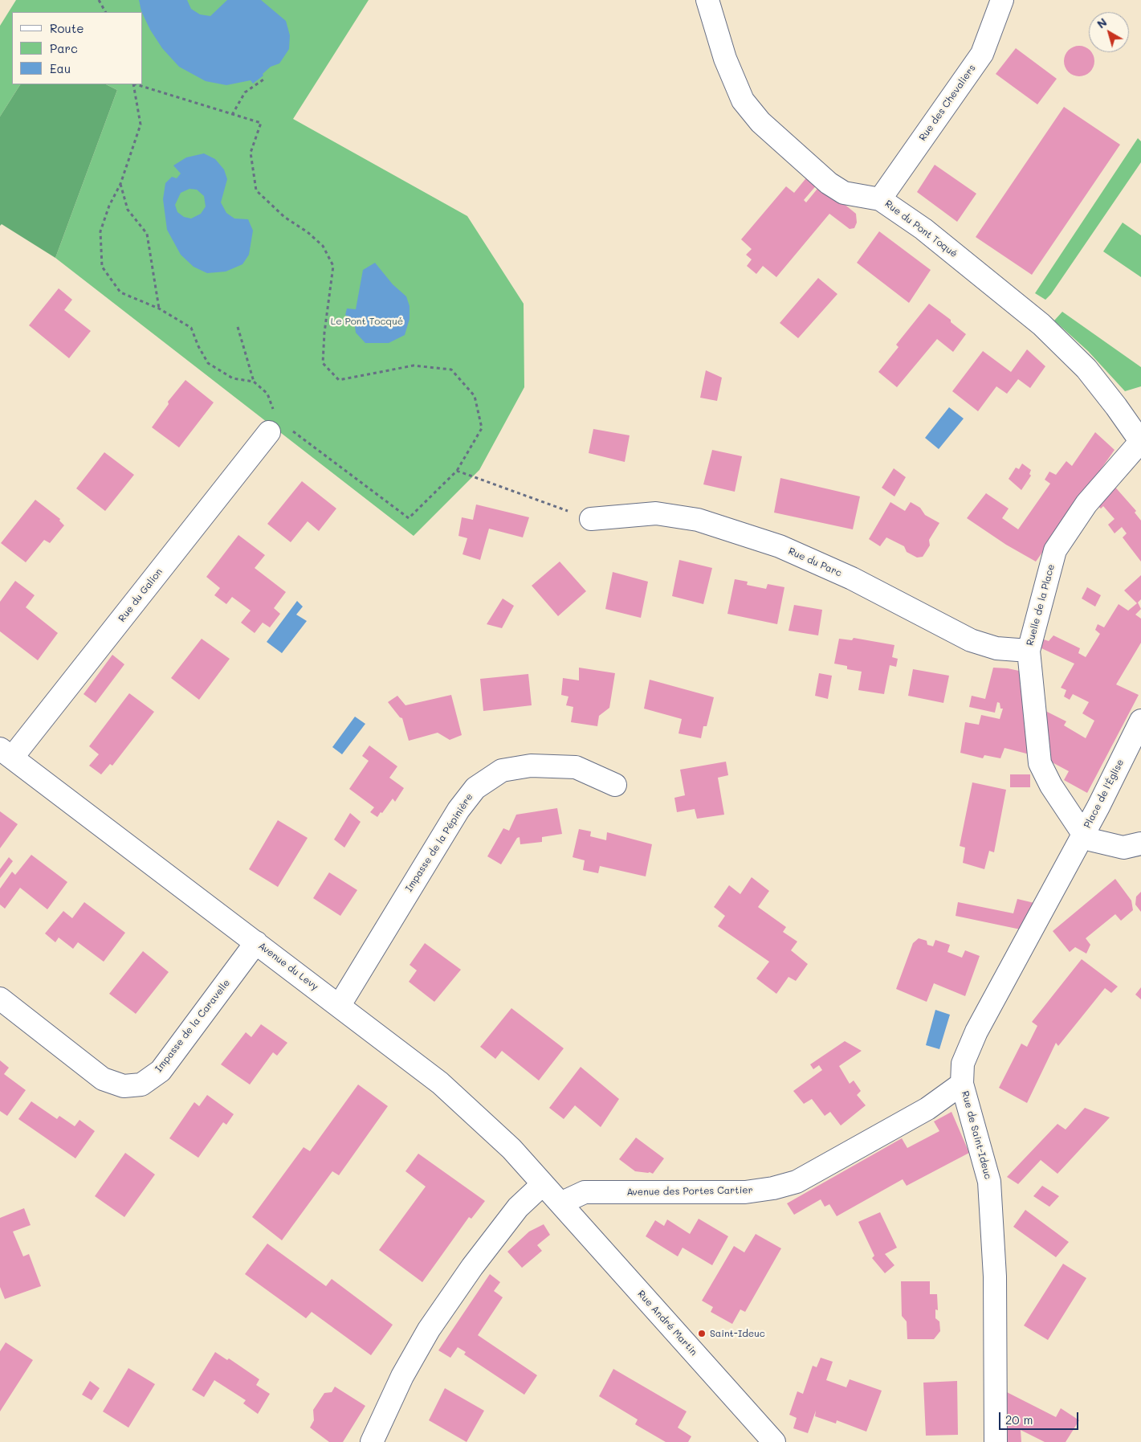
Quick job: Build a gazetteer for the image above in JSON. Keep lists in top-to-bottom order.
{
  "streets": {
    "street": [
      "Rue des Chevaliers",
      "Rue du Pont Toqué",
      "Rue du Parc",
      "Rue du Galion",
      "Ruelle de la Place",
      "Place de l'Église",
      "Impasse de la Pépinière",
      "Avenue du Levy",
      "Impasse de la Caravelle",
      "Rue de Saint-Ideuc",
      "Avenue des Portes Cartier",
      "Rue André Martin"
    ]
  },
  "crossings": [
    ["Rue des Chevaliers", "Rue du Pont Toqué"],
    ["Rue du Pont Toqué", "Ruelle de la Place"],
    ["Rue du Parc", "Ruelle de la Place"],
    ["Rue du Galion", "Avenue du Levy"],
    ["Ruelle de la Place", "Place de l'Église"],
    ["Ruelle de la Place", "Rue de Saint-Ideuc"],
    ["Place de l'Église", "Rue de Saint-Ideuc"],
    ["Impasse de la Pépinière", "Avenue du Levy"],
    ["Avenue du Levy", "Impasse de la Caravelle"],
    ["Avenue du Levy", "Avenue des Portes Cartier"],
    ["Avenue du Levy", "Rue André Martin"],
    ["Rue de Saint-Ideuc", "Avenue des Portes Cartier"],
    ["Avenue des Portes Cartier", "Rue André Martin"]
  ],
  "parks": ["Le Pont Tocqué"],
  "places": ["Saint-Ideuc"],
  "legend": ["Route", "Parc", "Eau"],
  "scale_bar": "20 m",
  "north": "top left"
}
